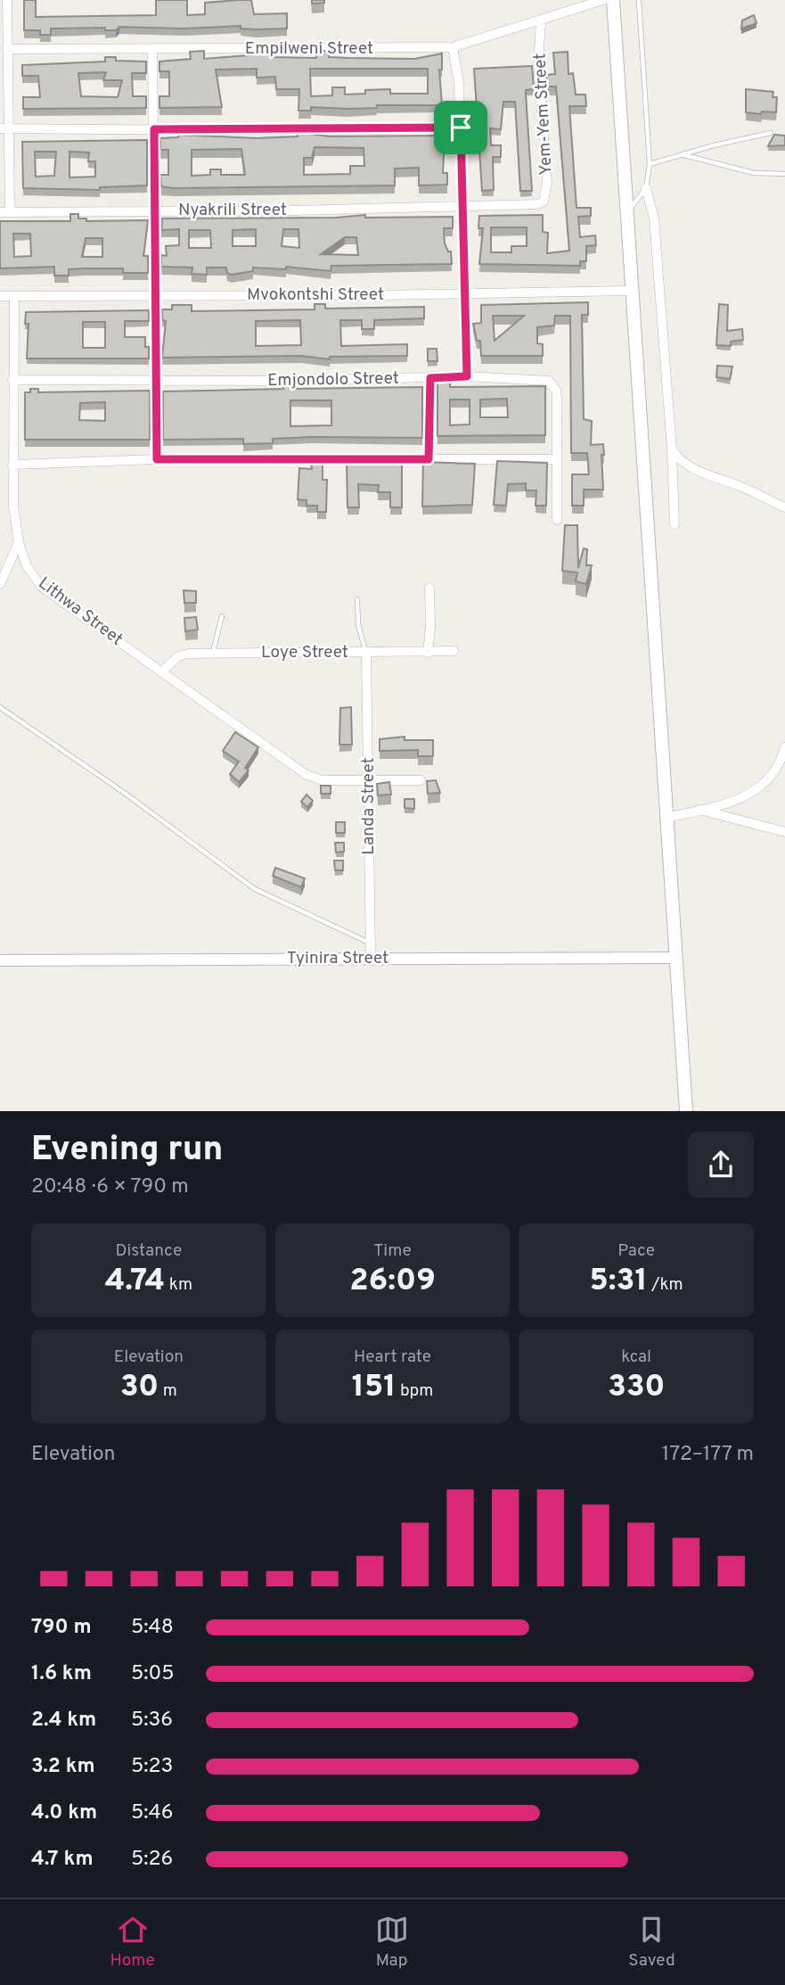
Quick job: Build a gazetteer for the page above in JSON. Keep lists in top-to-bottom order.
{
  "streets": {
    "street": [
      "Empilweni Street",
      "Yem-Yem Street",
      "Nyakrili Street",
      "Mvokontshi Street",
      "Emjondolo Street",
      "Lithwa Street",
      "Loye Street",
      "Landa Street",
      "Tyinira Street"
    ]
  },
  "crossings": [
    ["Empilweni Street", "Yem-Yem Street"],
    ["Yem-Yem Street", "Nyakrili Street"],
    ["Mvokontshi Street", "Lithwa Street"],
    ["Emjondolo Street", "Lithwa Street"],
    ["Lithwa Street", "Loye Street"],
    ["Lithwa Street", "Landa Street"],
    ["Loye Street", "Landa Street"],
    ["Landa Street", "Tyinira Street"]
  ],
  "page": {
    "heading": ["Evening run", "20:48 · 6 × 790 m"],
    "stats": [
      ["Distance", "4.74 km"],
      ["Time", "26:09"],
      ["Pace", "5:31 /km"],
      ["Elevation", "30 m"],
      ["Heart rate", "151 bpm"],
      ["kcal", "330"]
    ],
    "chart": ["Elevation", "172–177 m"],
    "list": [
      {
        "name": "790 m",
        "note": "5:48"
      },
      {
        "name": "1.6 km",
        "note": "5:05"
      },
      {
        "name": "2.4 km",
        "note": "5:36"
      },
      {
        "name": "3.2 km",
        "note": "5:23"
      },
      {
        "name": "4.0 km",
        "note": "5:46"
      },
      {
        "name": "4.7 km",
        "note": "5:26"
      }
    ],
    "tabs": ["Home", "Map", "Saved"]
  }
}
